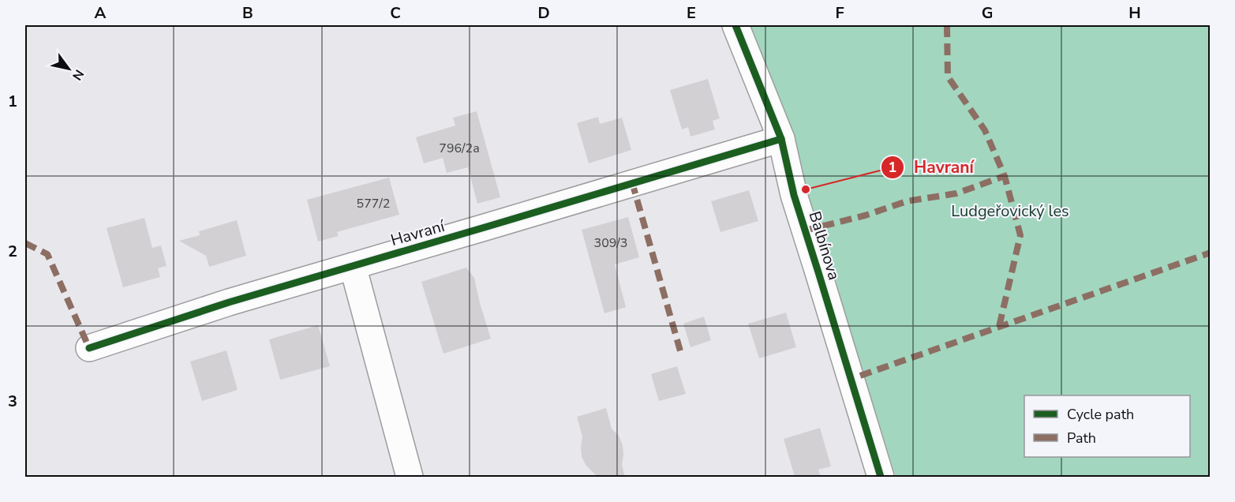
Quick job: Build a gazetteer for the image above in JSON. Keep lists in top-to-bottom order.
{
  "streets": {
    "street": ["Havraní", "Balbínova"]
  },
  "crossings": [
    ["Havraní", "Balbínova"]
  ],
  "parks": ["Ludgeřovický les"],
  "places": ["Havraní"],
  "house_numbers": ["796/2a", "577/2", "309/3"],
  "legend": ["Cycle path", "Path"],
  "north": "bottom right",
  "grid": {
    "columns": [
      "A",
      "B",
      "C",
      "D",
      "E",
      "F",
      "G",
      "H"
    ],
    "rows": ["1", "2", "3"]
  }
}
